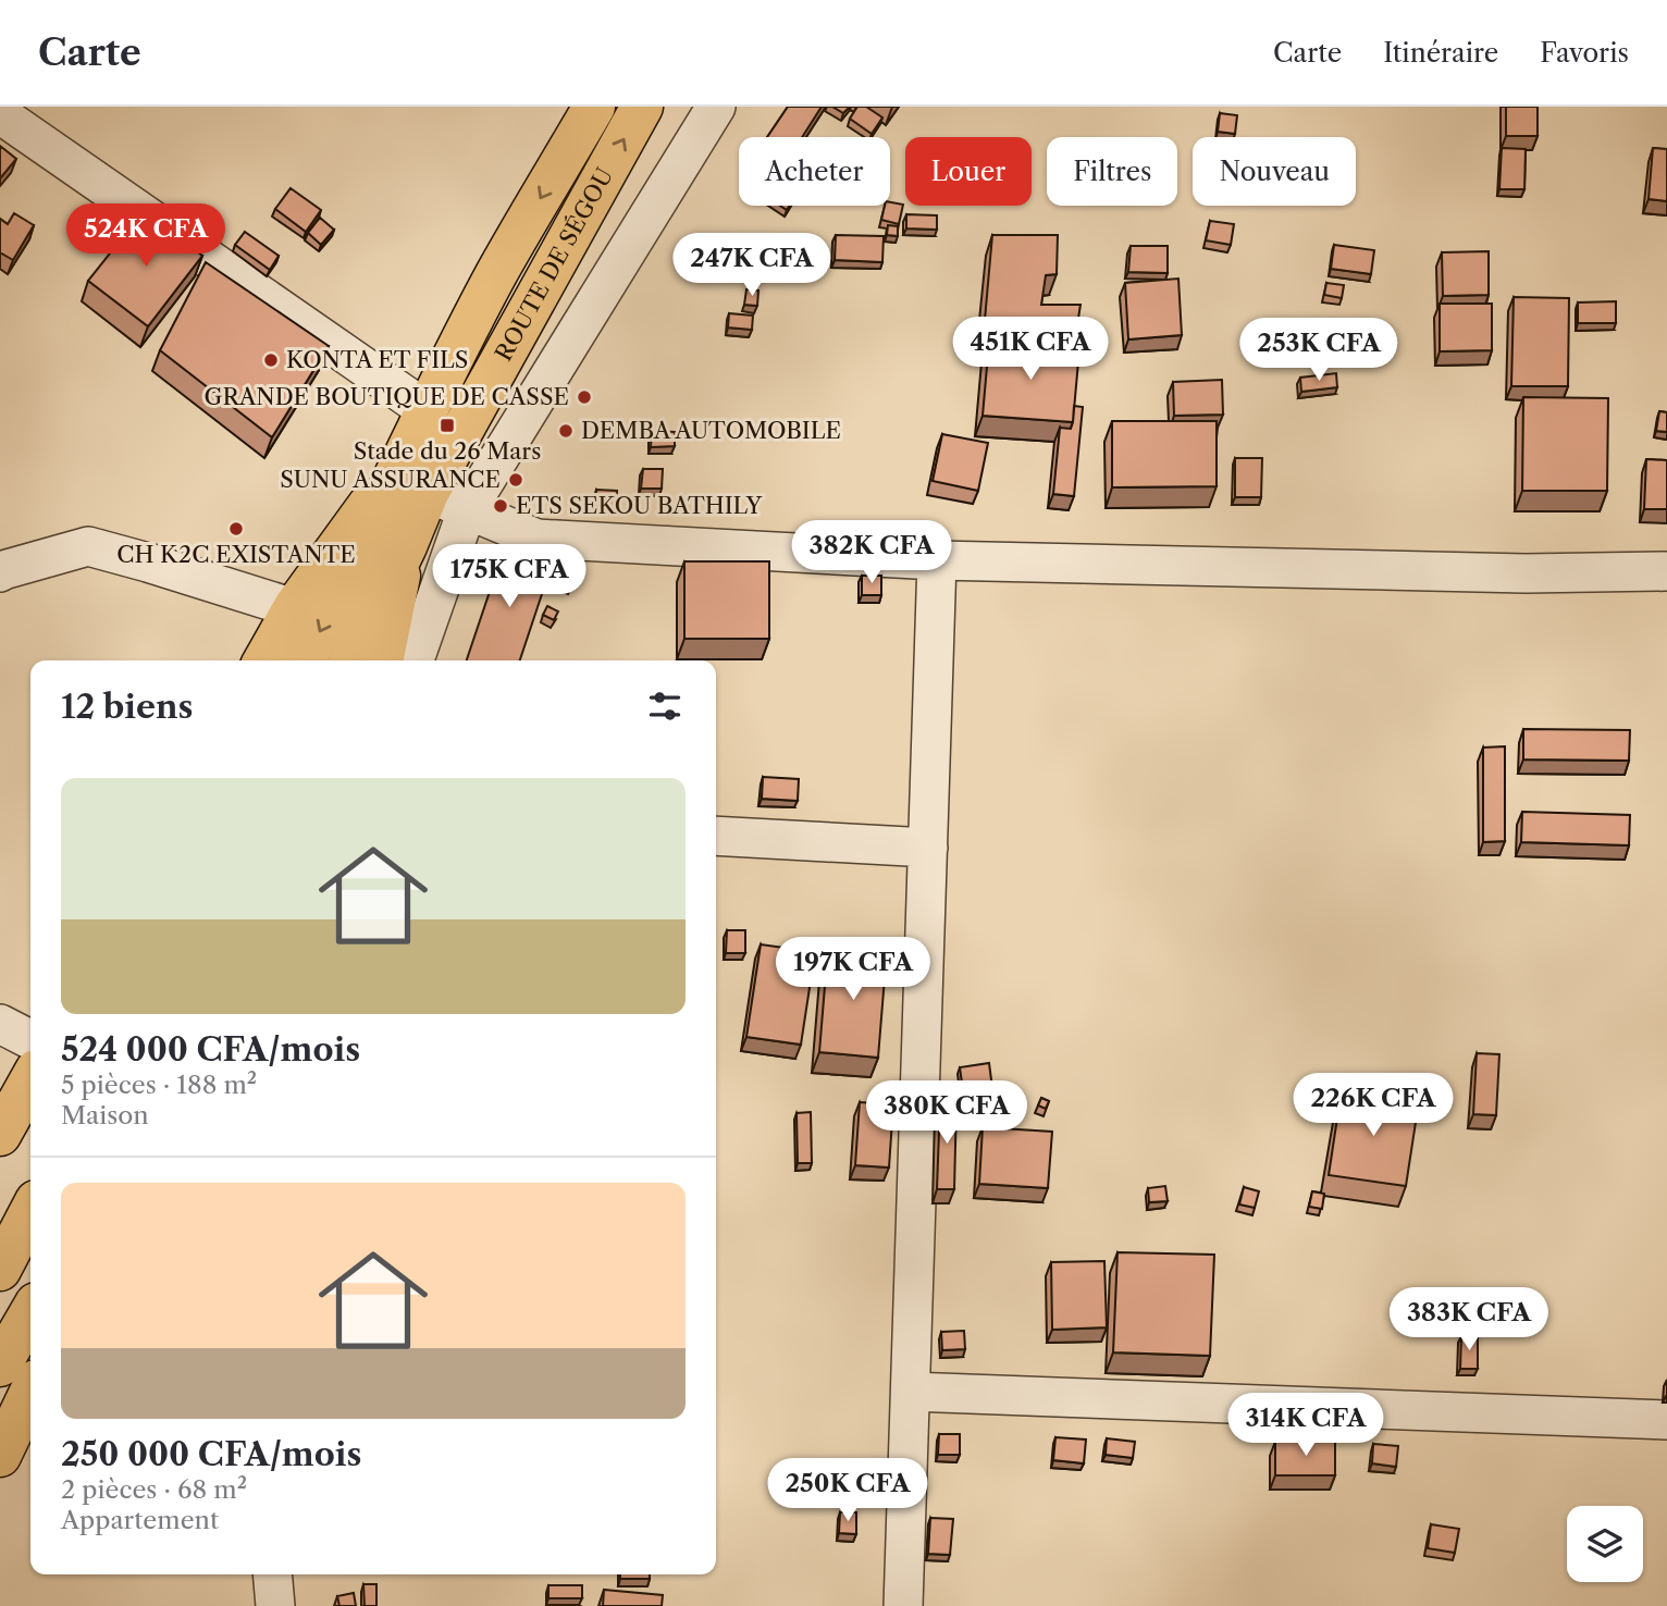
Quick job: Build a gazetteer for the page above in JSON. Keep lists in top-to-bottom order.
{
  "streets": {
    "main road": ["ROUTE DE SÉGOU"]
  },
  "places": {
    "other": [
      "KONTA ET FILS",
      "GRANDE BOUTIQUE DE CASSE",
      "DEMBA AUTOMOBILE",
      "SUNU ASSURANCE",
      "ETS SEKOU BATHILY",
      "CH K2C EXISTANTE"
    ],
    "transit": ["Stade du 26 Mars"]
  },
  "page": {
    "header": "Carte",
    "nav": ["Carte", "Itinéraire", "Favoris"],
    "chip": [
      "Acheter",
      "Louer",
      "Filtres",
      "Nouveau"
    ],
    "price": [
      "524K CFA",
      "247K CFA",
      "451K CFA",
      "253K CFA",
      "382K CFA",
      "175K CFA",
      "197K CFA",
      "226K CFA",
      "380K CFA",
      "383K CFA",
      "314K CFA",
      "250K CFA"
    ],
    "heading": "12 biens",
    "list": [
      {
        "name": "524 000 CFA/mois",
        "note": "5 pièces · 188 m² · Maison"
      },
      {
        "name": "250 000 CFA/mois",
        "note": "2 pièces · 68 m² · Appartement"
      }
    ]
  }
}
